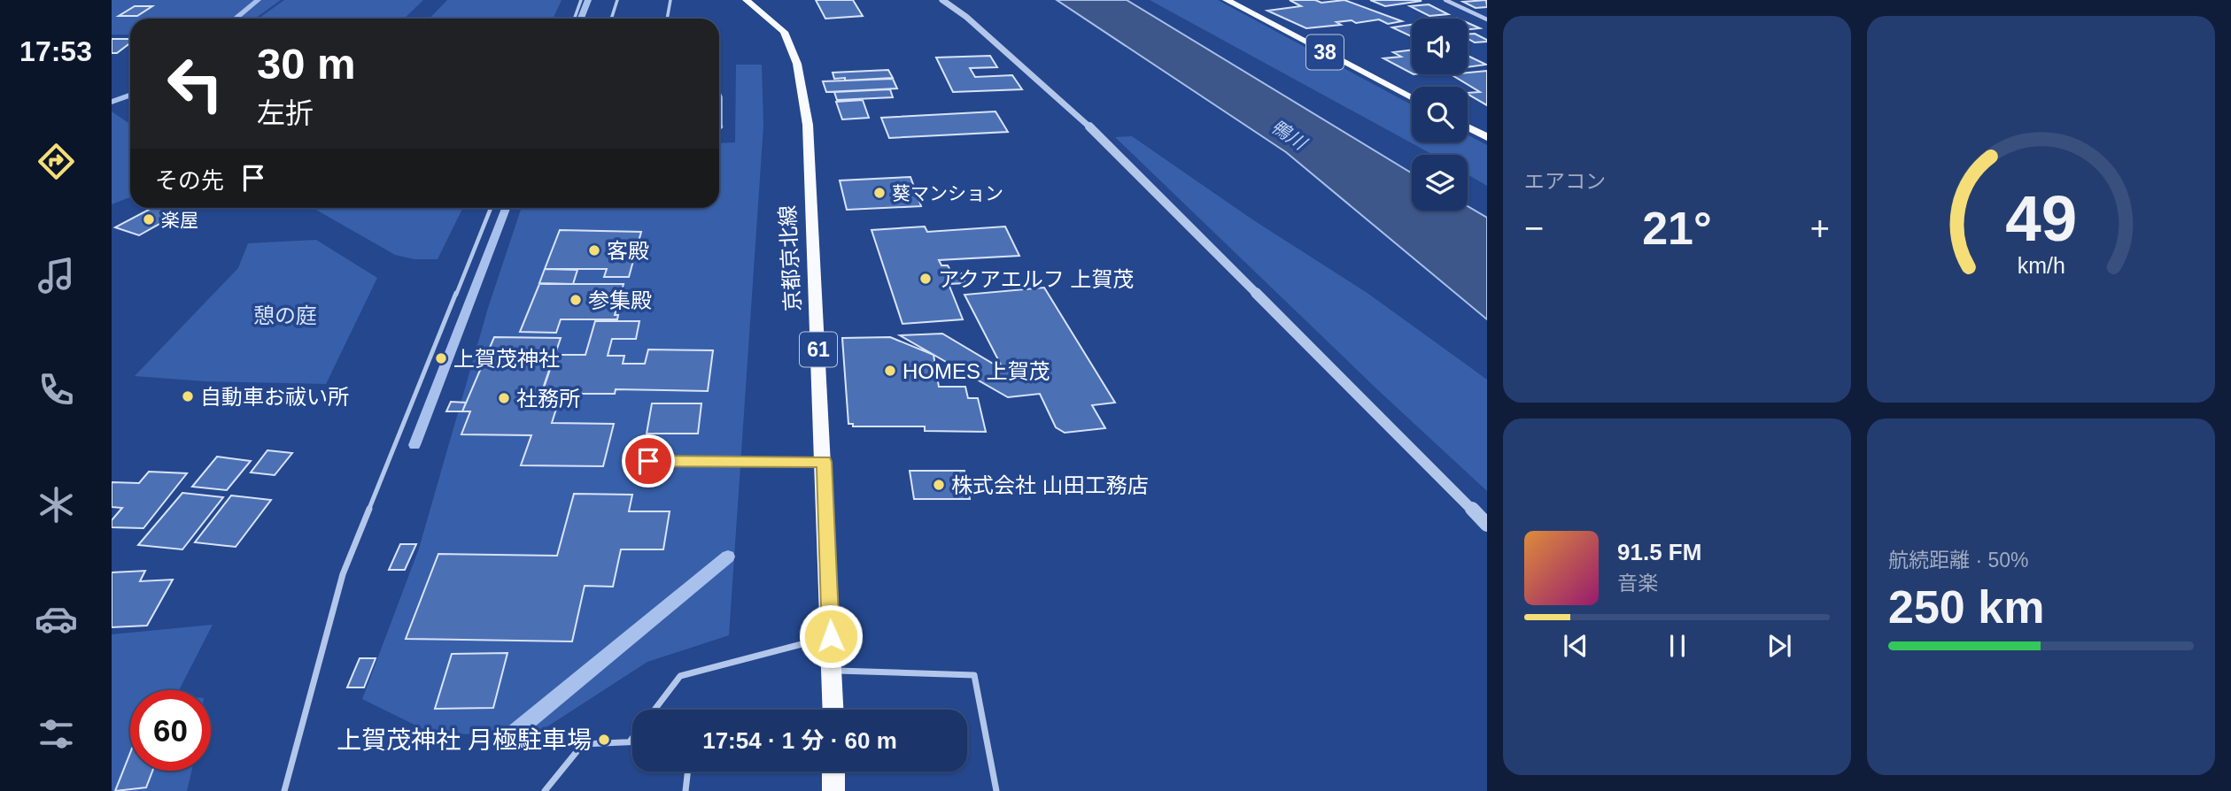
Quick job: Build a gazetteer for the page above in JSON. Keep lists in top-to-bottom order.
{
  "streets": {
    "main road": ["38", "京都京北線", "61"]
  },
  "water": ["鴨川"],
  "parks": ["憩の庭"],
  "places": [
    "葵マンション",
    "楽屋",
    "客殿",
    "アクアエルフ 上賀茂",
    "参集殿",
    "上賀茂神社",
    "HOMES 上賀茂",
    "自動車お祓い所",
    "社務所",
    "株式会社 山田工務店",
    "上賀茂神社 月極駐車場"
  ],
  "page": {
    "tabs": "17:53",
    "tile": [
      "エアコン",
      ["航続距離 · 50%", "250 km"]
    ],
    "turn": ["30 m", "左折"],
    "then": "その先",
    "heat": ["−", "21°", "+"],
    "song": ["91.5 FM", "音楽"],
    "limit": "60",
    "trip": "17:54 · 1 分 · 60 m",
    "gauge": ["49", "km/h"]
  }
}
